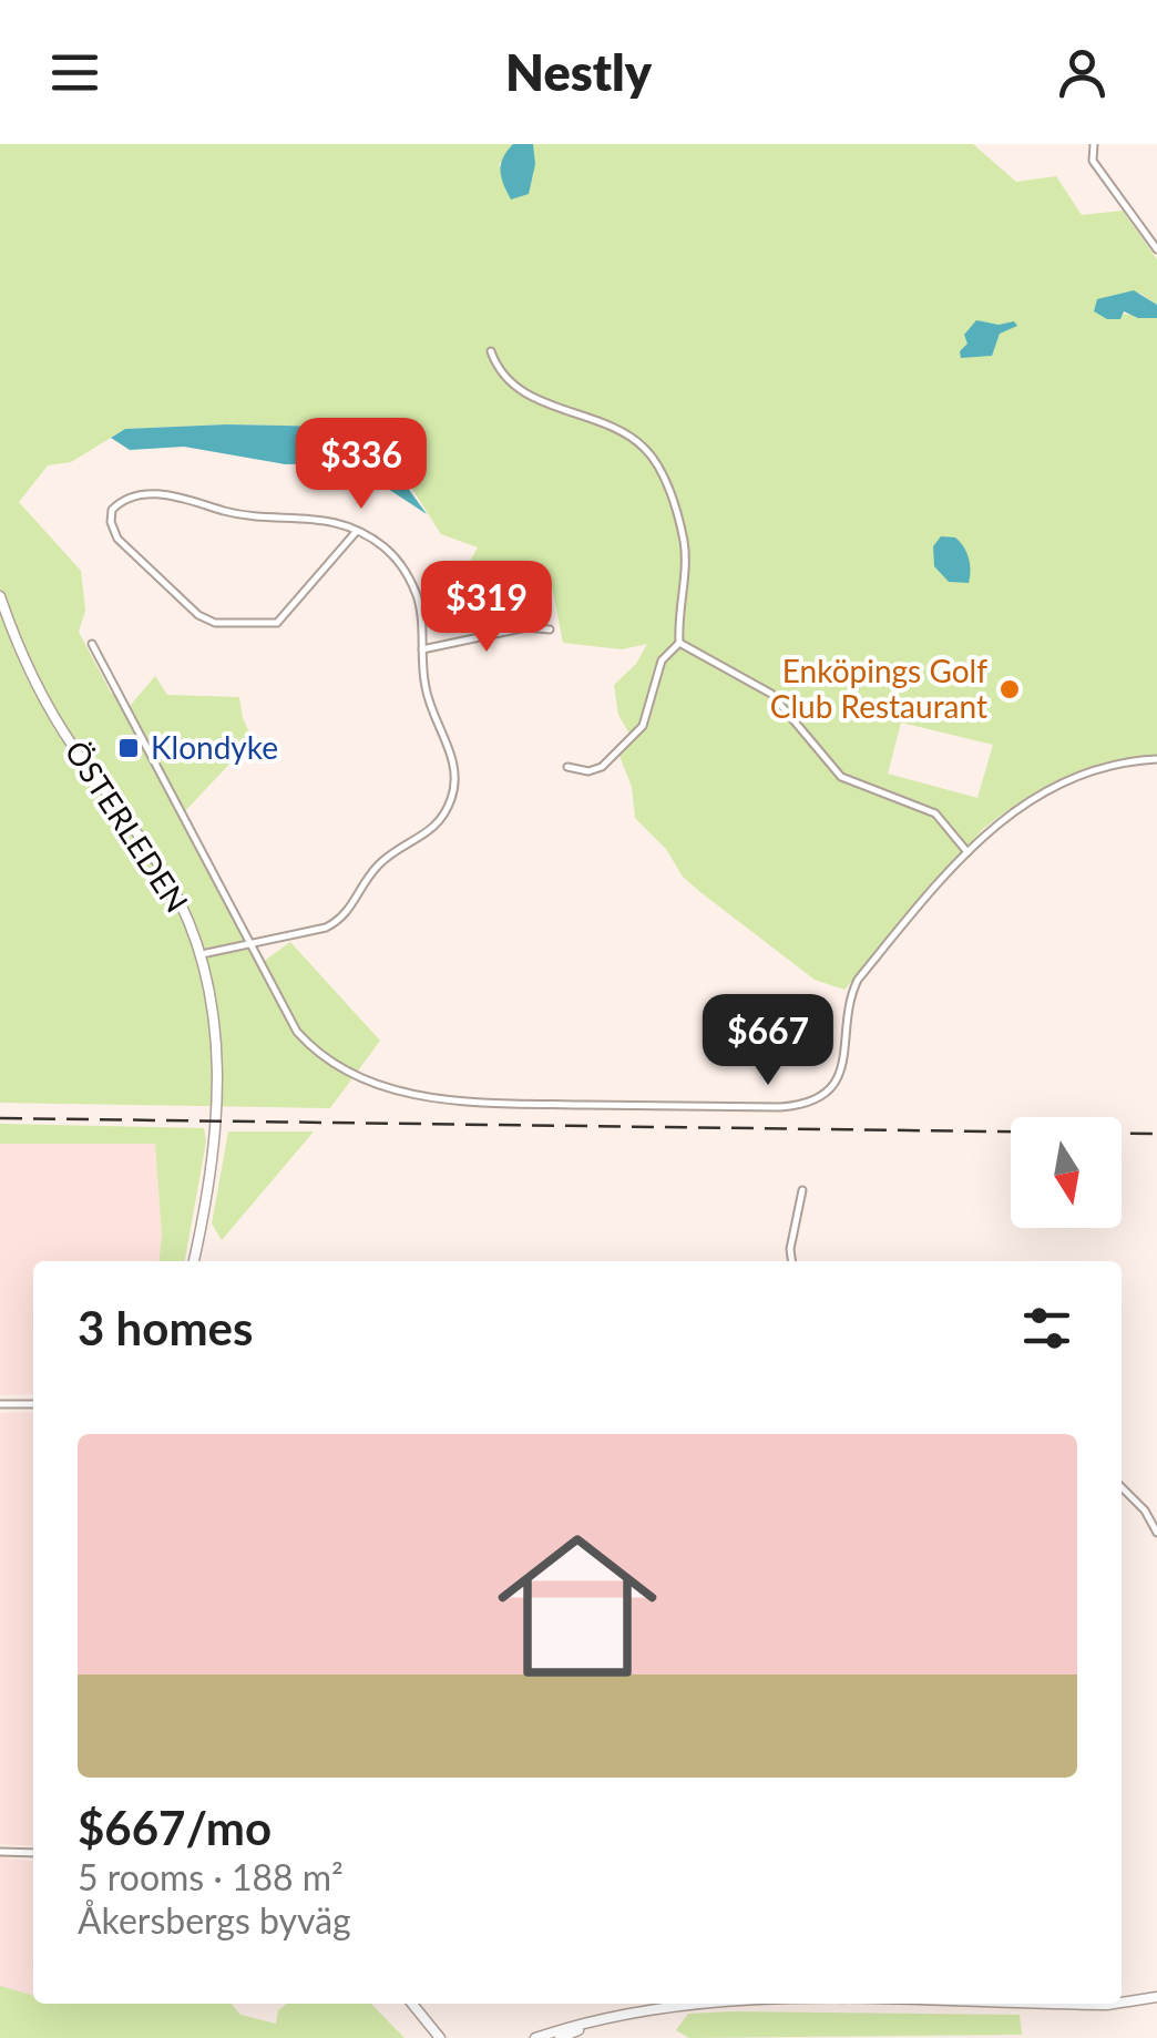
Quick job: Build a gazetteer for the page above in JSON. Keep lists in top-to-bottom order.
{
  "streets": {
    "street": ["ÖSTERLEDEN"]
  },
  "places": {
    "other": ["Enköpings Golf Club Restaurant"],
    "transit": ["Klondyke"]
  },
  "north": "bottom",
  "page": {
    "header": "Nestly",
    "price": ["$336", "$319", "$667"],
    "heading": "3 homes",
    "list": [
      {
        "name": "$667/mo",
        "note": "5 rooms · 188 m² · Åkersbergs byväg"
      }
    ]
  }
}
